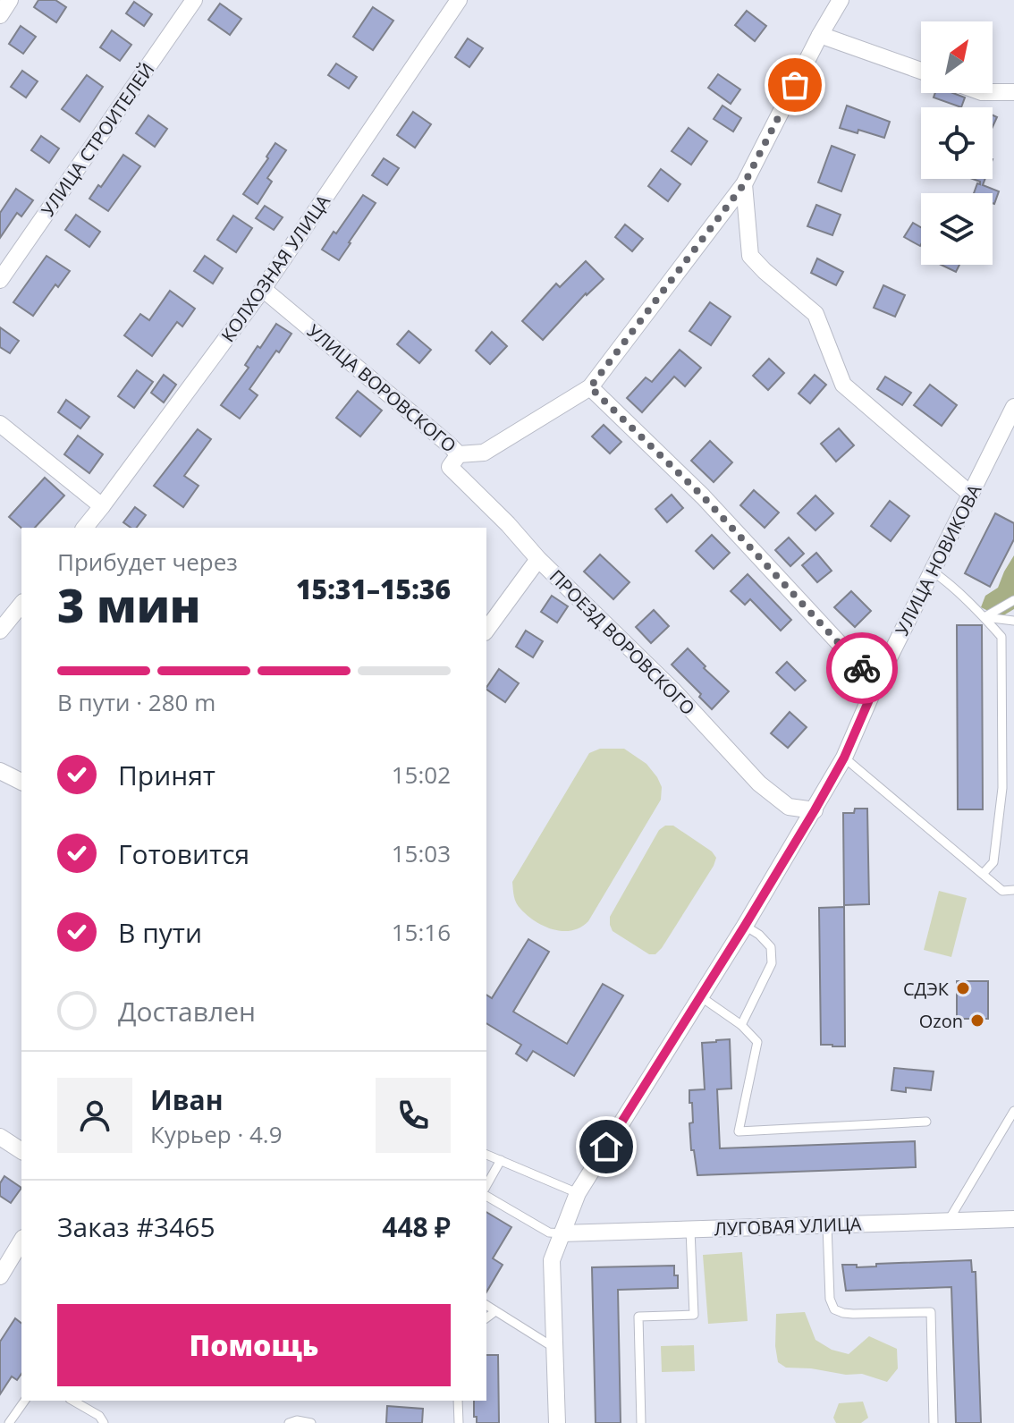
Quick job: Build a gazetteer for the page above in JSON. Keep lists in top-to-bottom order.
{
  "streets": {
    "street": [
      "УЛИЦА СТРОИТЕЛЕЙ",
      "КОЛХОЗНАЯ УЛИЦА",
      "УЛИЦА ВОРОВСКОГО",
      "УЛИЦА НОВИКОВА",
      "ПРОЕЗД ВОРОВСКОГО",
      "ЛУГОВАЯ УЛИЦА"
    ]
  },
  "crossings": [
    ["КОЛХОЗНАЯ УЛИЦА", "УЛИЦА ВОРОВСКОГО"],
    ["УЛИЦА ВОРОВСКОГО", "ПРОЕЗД ВОРОВСКОГО"],
    ["УЛИЦА НОВИКОВА", "ПРОЕЗД ВОРОВСКОГО"],
    ["УЛИЦА НОВИКОВА", "ЛУГОВАЯ УЛИЦА"]
  ],
  "places": ["СДЭК", "Ozon"],
  "north": "top right",
  "page": {
    "heading": ["3 мин", "Прибудет через", "15:31–15:36"],
    "panel": [
      "Иван",
      "Курьер · 4.9",
      "Заказ #3465",
      "448 ₽"
    ],
    "bar": "В пути · 280 m",
    "list": [
      ["Принят", "15:02"],
      ["Готовится", "15:03"],
      ["В пути", "15:16"],
      "Доставлен"
    ],
    "buttons": "Помощь"
  }
}
